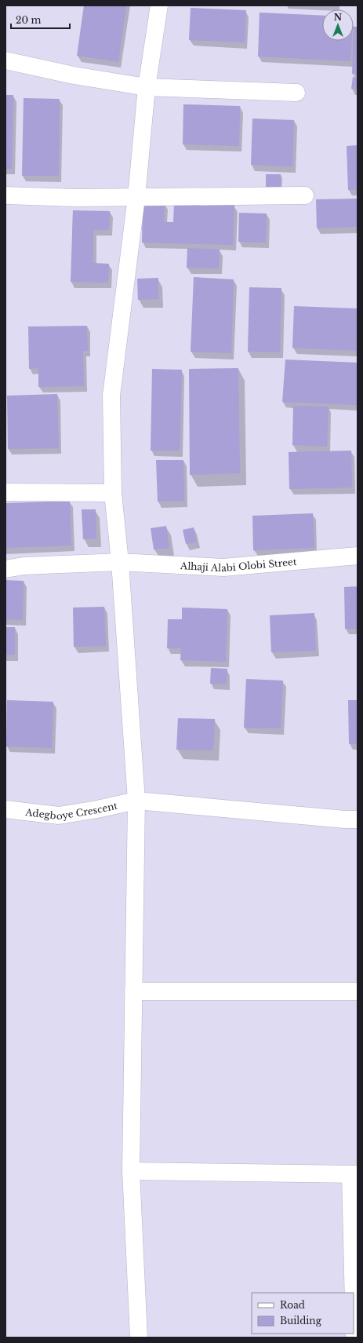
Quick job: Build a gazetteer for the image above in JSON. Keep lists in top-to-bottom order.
{
  "streets": {
    "street": ["Alhaji Alabi Olobi Street", "Adegboye Crescent"]
  },
  "legend": ["Road", "Building"],
  "scale_bar": "20 m",
  "north": "top"
}
